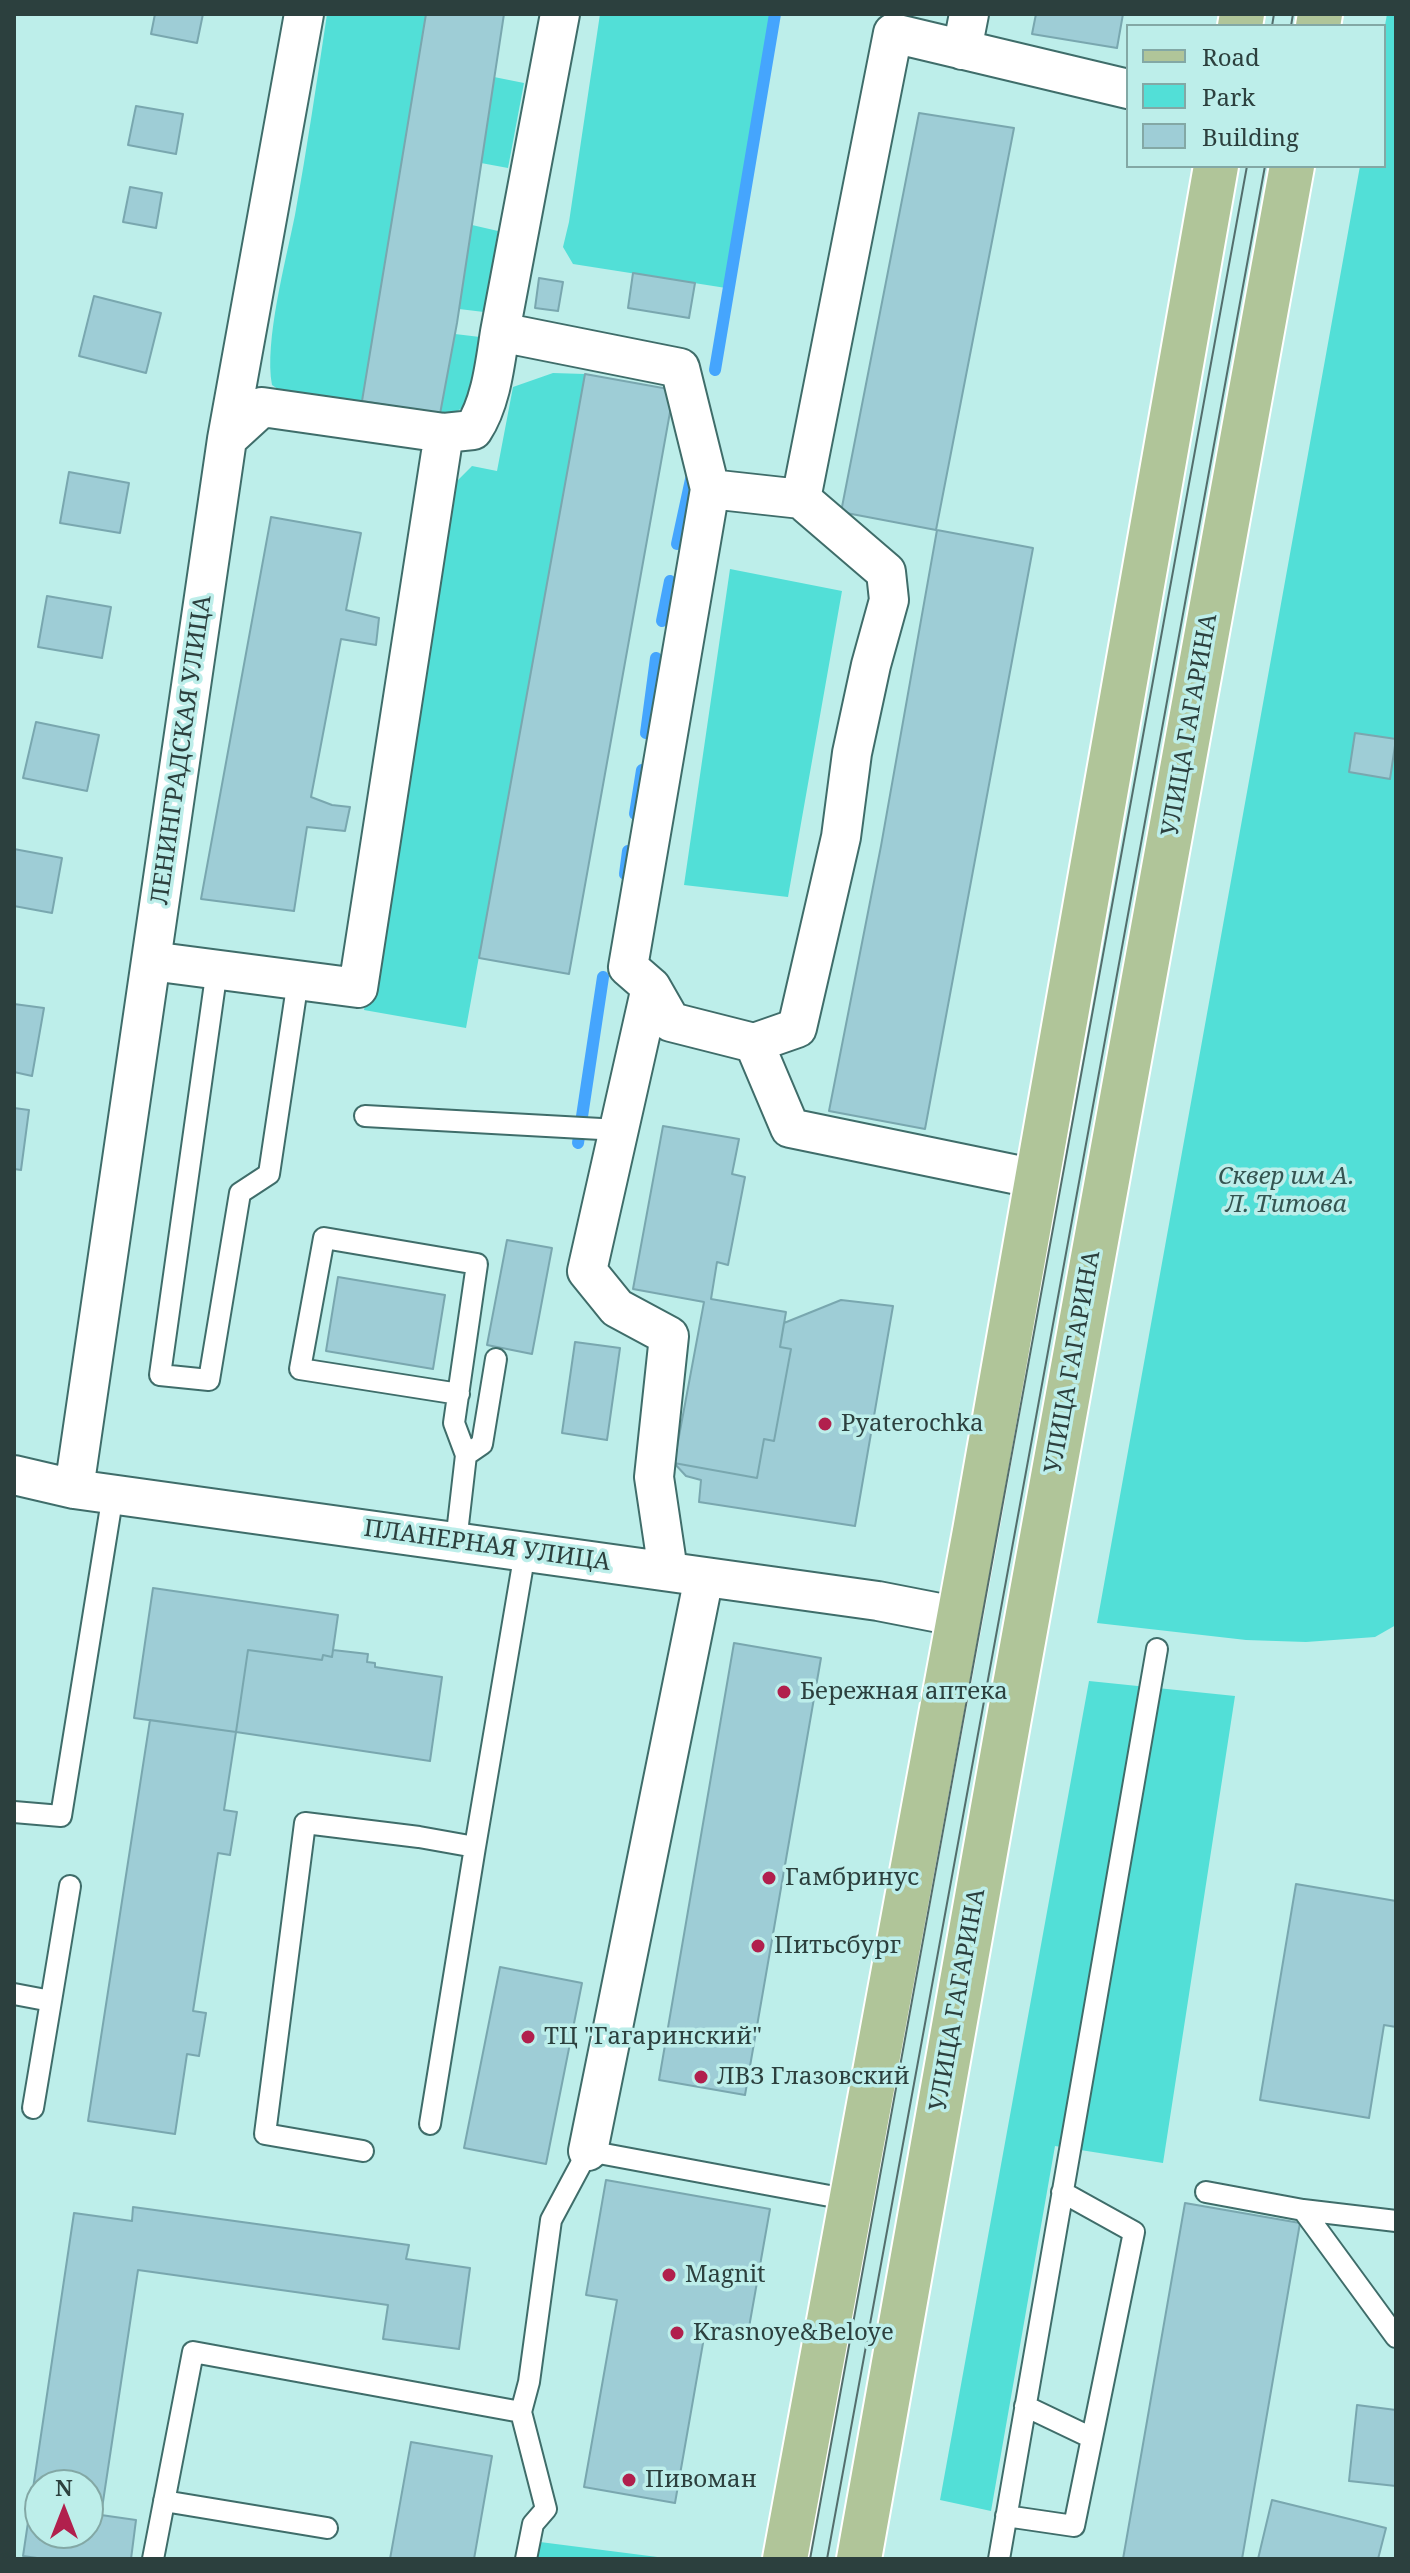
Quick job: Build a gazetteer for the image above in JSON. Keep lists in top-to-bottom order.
{
  "streets": {
    "main road": ["УЛИЦА ГАГАРИНА"],
    "street": ["ЛЕНИНГРАДСКАЯ УЛИЦА", "ПЛАНЕРНАЯ УЛИЦА"]
  },
  "crossings": [
    ["ЛЕНИНГРАДСКАЯ УЛИЦА", "ПЛАНЕРНАЯ УЛИЦА"]
  ],
  "parks": ["Сквер им А. Л. Титова"],
  "places": [
    "Pyaterochka",
    "Бережная аптека",
    "Гамбринус",
    "Питьсбург",
    "ТЦ \"Гагаринский\"",
    "ЛВЗ Глазовский",
    "Magnit",
    "Krasnoye&Beloye",
    "Пивоман"
  ],
  "legend": ["Road", "Park", "Building"],
  "north": "top"
}
